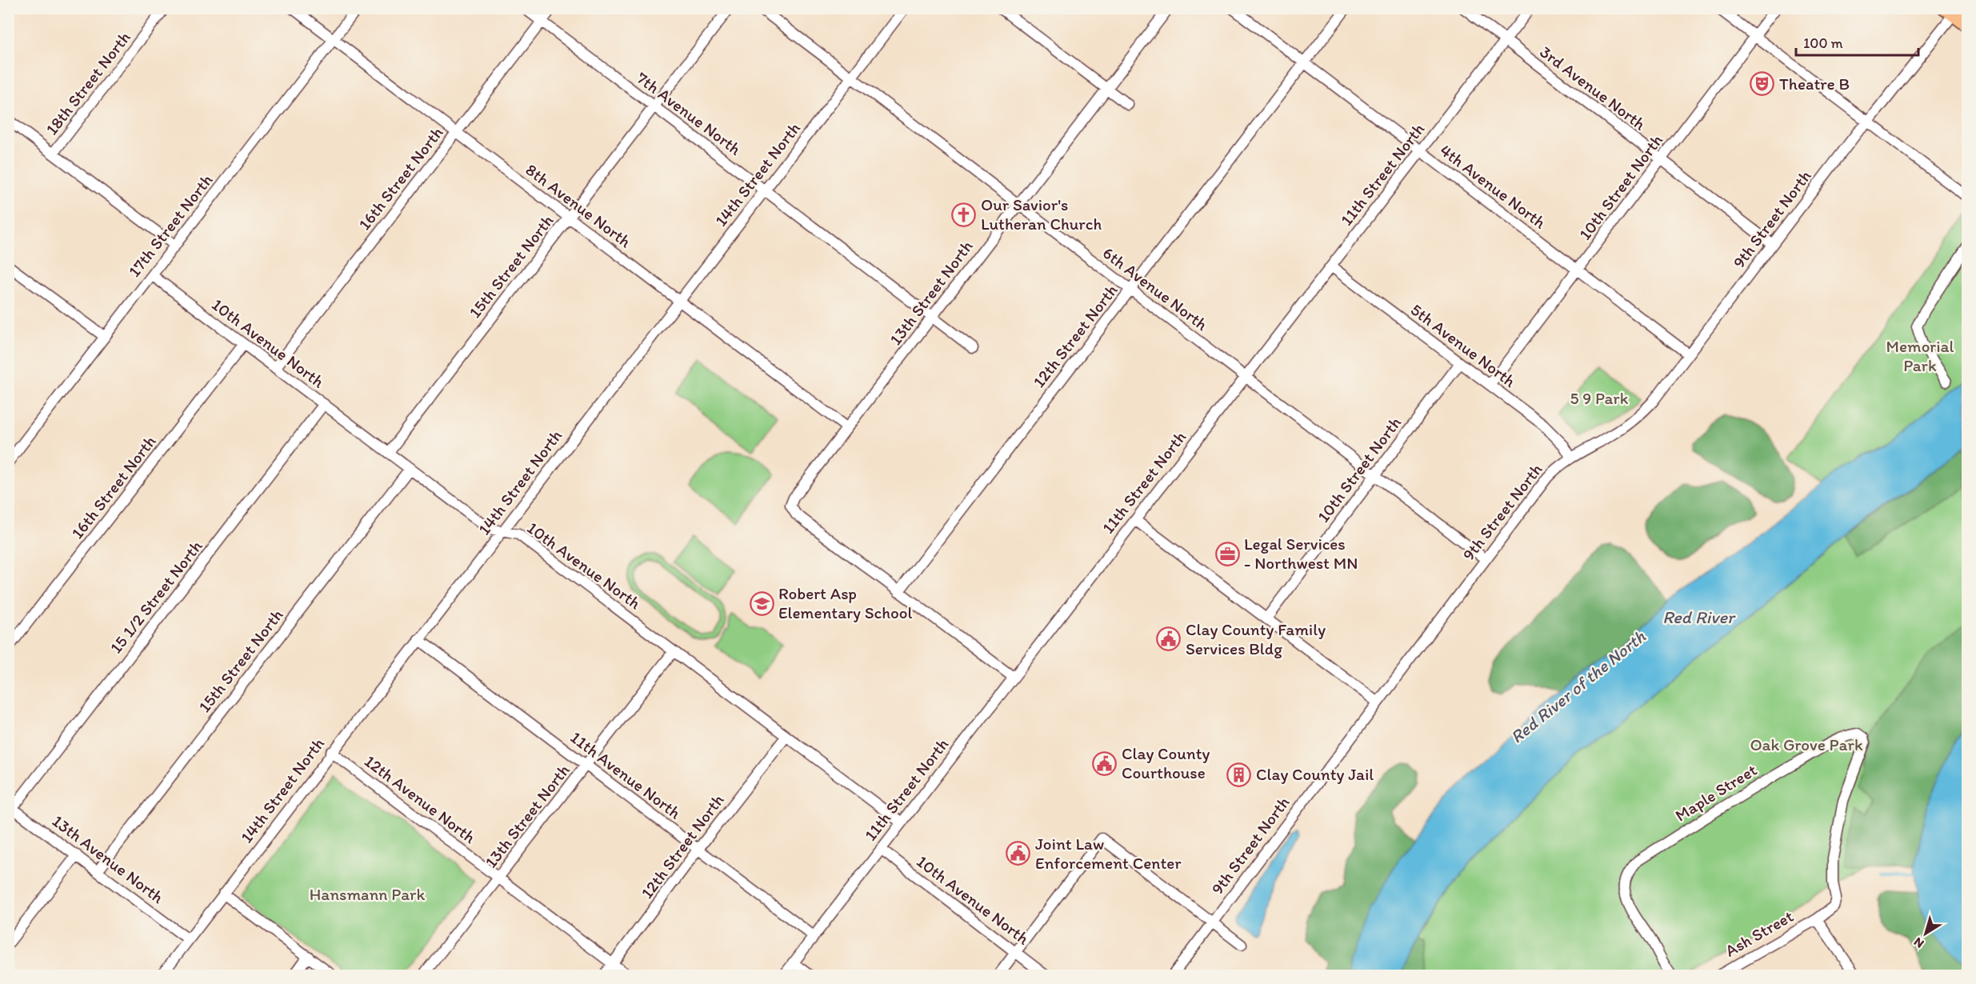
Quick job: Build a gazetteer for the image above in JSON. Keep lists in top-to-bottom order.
{
  "streets": {
    "street": [
      "18th Street North",
      "3rd Avenue North",
      "7th Avenue North",
      "14th Street North",
      "11th Street North",
      "16th Street North",
      "4th Avenue North",
      "10th Street North",
      "8th Avenue North",
      "9th Street North",
      "17th Street North",
      "15th Street North",
      "6th Avenue North",
      "13th Street North",
      "12th Street North",
      "10th Avenue North",
      "5th Avenue North",
      "15 1/2 Street North",
      "11th Avenue North",
      "Maple Street",
      "12th Avenue North",
      "13th Avenue North",
      "Ash Street"
    ]
  },
  "crossings": [
    ["3rd Avenue North", "11th Street North"],
    ["3rd Avenue North", "10th Street North"],
    ["3rd Avenue North", "9th Street North"],
    ["7th Avenue North", "14th Street North"],
    ["7th Avenue North", "16th Street North"],
    ["7th Avenue North", "15th Street North"],
    ["7th Avenue North", "13th Street North"],
    ["14th Street North", "8th Avenue North"],
    ["14th Street North", "6th Avenue North"],
    ["14th Street North", "10th Avenue North"],
    ["14th Street North", "11th Avenue North"],
    ["14th Street North", "12th Avenue North"],
    ["14th Street North", "13th Avenue North"],
    ["11th Street North", "4th Avenue North"],
    ["11th Street North", "6th Avenue North"],
    ["11th Street North", "10th Avenue North"],
    ["11th Street North", "5th Avenue North"],
    ["11th Street North", "11th Avenue North"],
    ["16th Street North", "8th Avenue North"],
    ["16th Street North", "10th Avenue North"],
    ["4th Avenue North", "10th Street North"],
    ["4th Avenue North", "9th Street North"],
    ["4th Avenue North", "12th Street North"],
    ["10th Street North", "6th Avenue North"],
    ["10th Street North", "5th Avenue North"],
    ["8th Avenue North", "17th Street North"],
    ["8th Avenue North", "15th Street North"],
    ["8th Avenue North", "13th Street North"],
    ["9th Street North", "6th Avenue North"],
    ["9th Street North", "5th Avenue North"],
    ["17th Street North", "10th Avenue North"],
    ["15th Street North", "10th Avenue North"],
    ["15th Street North", "13th Avenue North"],
    ["6th Avenue North", "13th Street North"],
    ["6th Avenue North", "12th Street North"],
    ["13th Street North", "12th Street North"],
    ["13th Street North", "10th Avenue North"],
    ["13th Street North", "11th Avenue North"],
    ["13th Street North", "12th Avenue North"],
    ["12th Street North", "10th Avenue North"],
    ["12th Street North", "11th Avenue North"],
    ["12th Street North", "12th Avenue North"],
    ["10th Avenue North", "15 1/2 Street North"],
    ["15 1/2 Street North", "13th Avenue North"],
    ["Maple Street", "Ash Street"]
  ],
  "water": ["Red River", "Red River of the North"],
  "parks": [
    "Memorial Park",
    "5 9 Park",
    "Oak Grove Park",
    "Hansmann Park"
  ],
  "places": {
    "theatre": ["Theatre B"],
    "church": ["Our Savior's Lutheran Church"],
    "office": ["Legal Services - Northwest MN"],
    "school or university": ["Robert Asp Elementary School"],
    "public building": ["Clay County Family Services Bldg", "Clay County Courthouse", "Joint Law Enforcement Center"],
    "building": ["Clay County Jail"]
  },
  "scale_bar": "100 m",
  "north": "bottom left"
}
